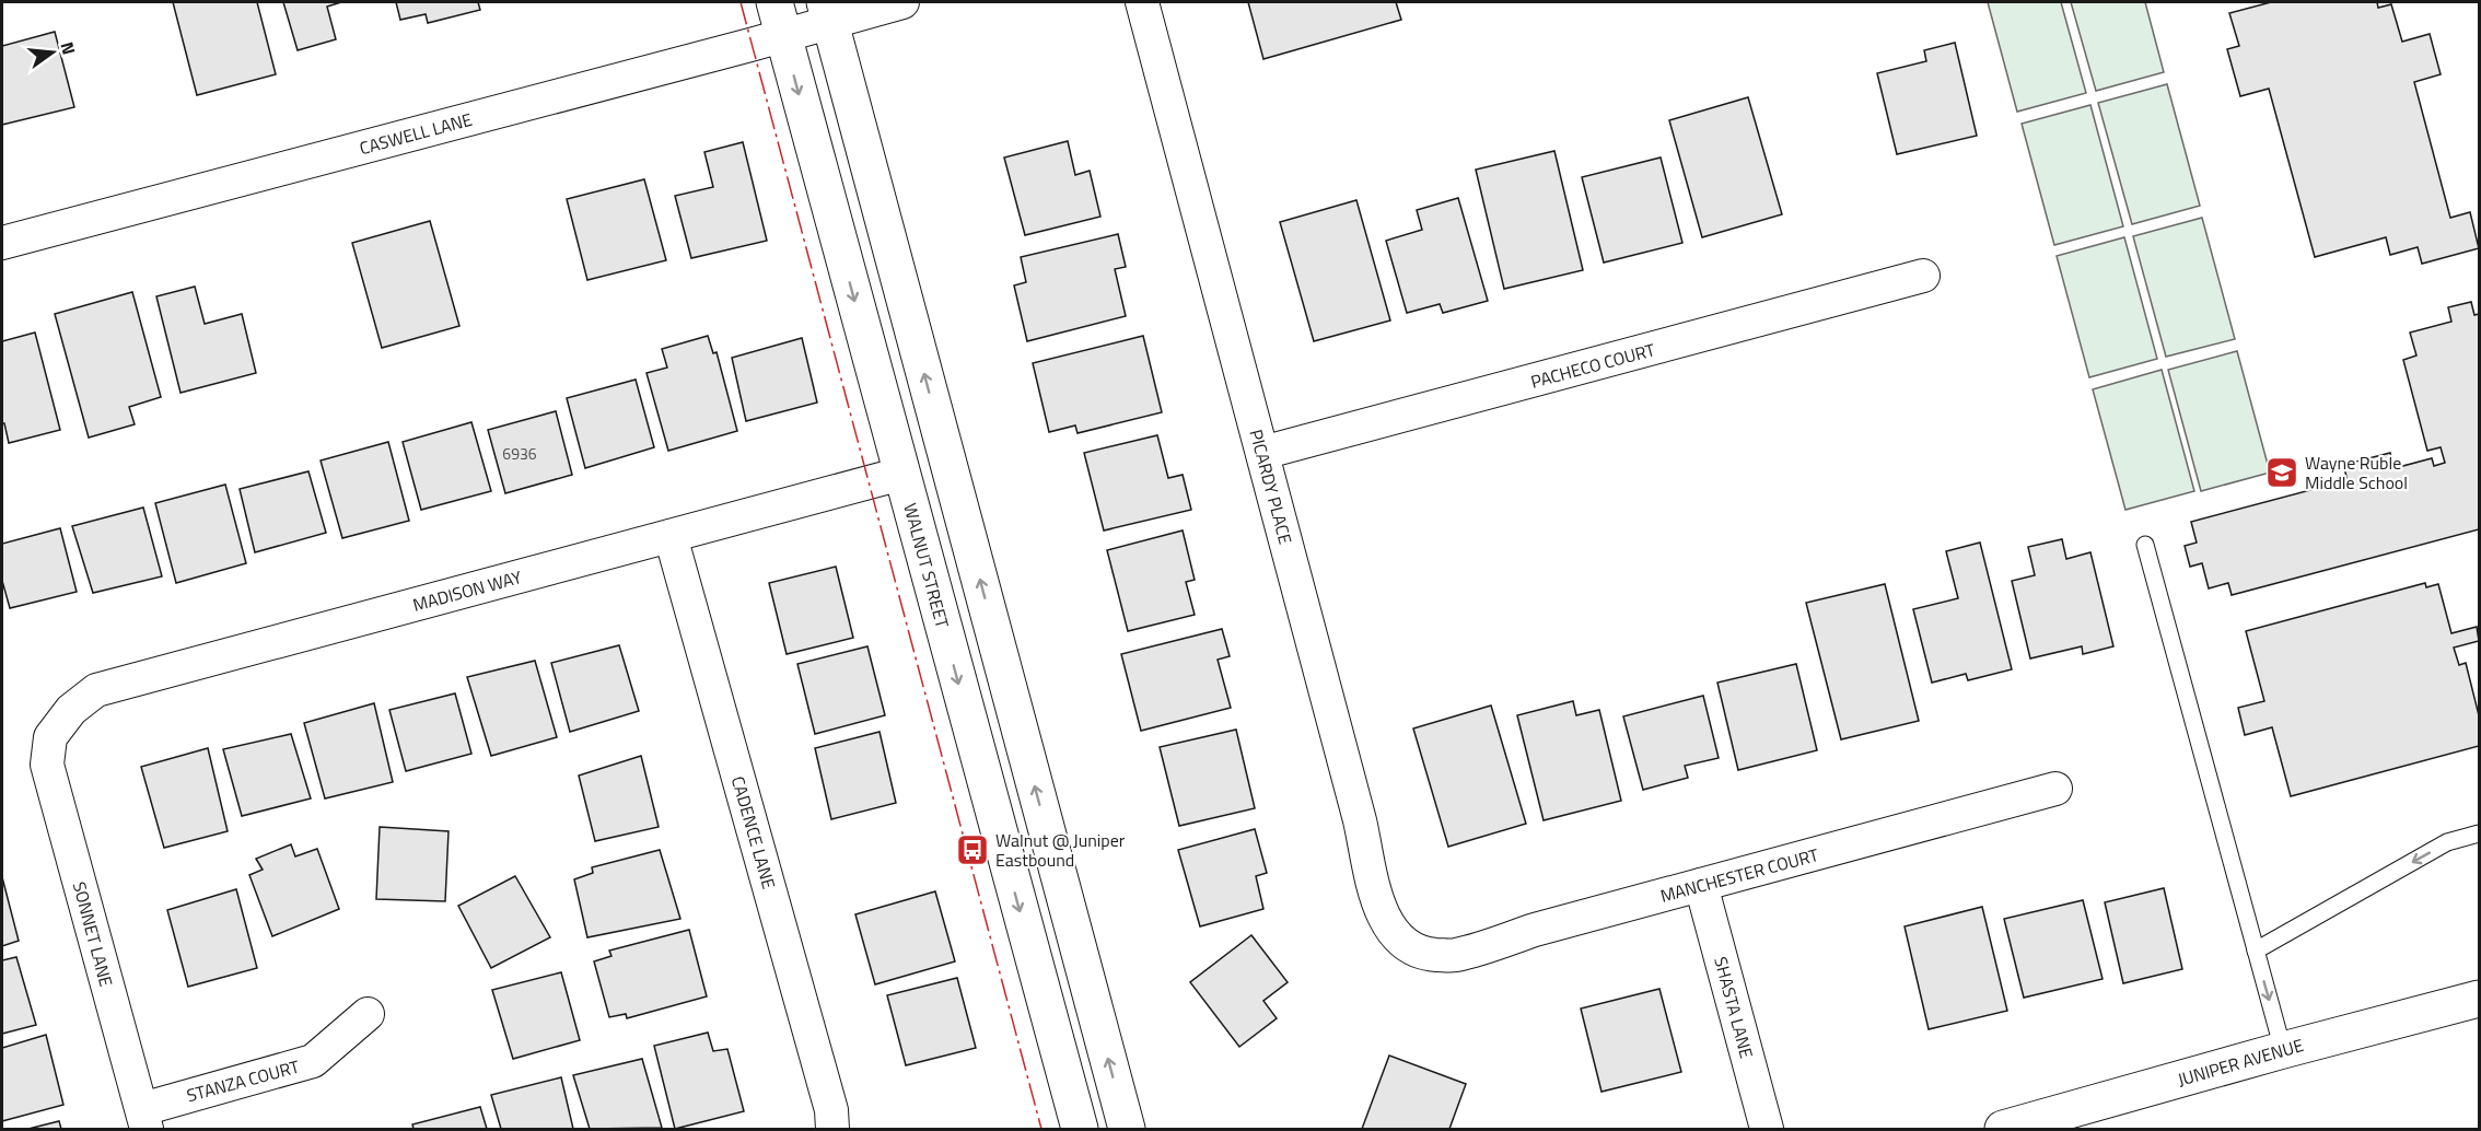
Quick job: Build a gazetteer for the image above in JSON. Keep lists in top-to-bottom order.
{
  "streets": {
    "street": [
      "CASWELL LANE",
      "PACHECO COURT",
      "PICARDY PLACE",
      "WALNUT STREET",
      "MADISON WAY",
      "CADENCE LANE",
      "MANCHESTER COURT",
      "SONNET LANE",
      "SHASTA LANE",
      "JUNIPER AVENUE",
      "STANZA COURT"
    ]
  },
  "crossings": [
    ["CASWELL LANE", "WALNUT STREET"],
    ["PACHECO COURT", "PICARDY PLACE"],
    ["PICARDY PLACE", "MANCHESTER COURT"],
    ["WALNUT STREET", "MADISON WAY"],
    ["MADISON WAY", "CADENCE LANE"],
    ["MADISON WAY", "SONNET LANE"],
    ["MANCHESTER COURT", "SHASTA LANE"],
    ["SONNET LANE", "STANZA COURT"]
  ],
  "places": {
    "school or university": ["Wayne Ruble Middle School"],
    "bus stop": ["Walnut @ Juniper Eastbound"]
  },
  "house_numbers": ["6936"],
  "north": "right"
}
